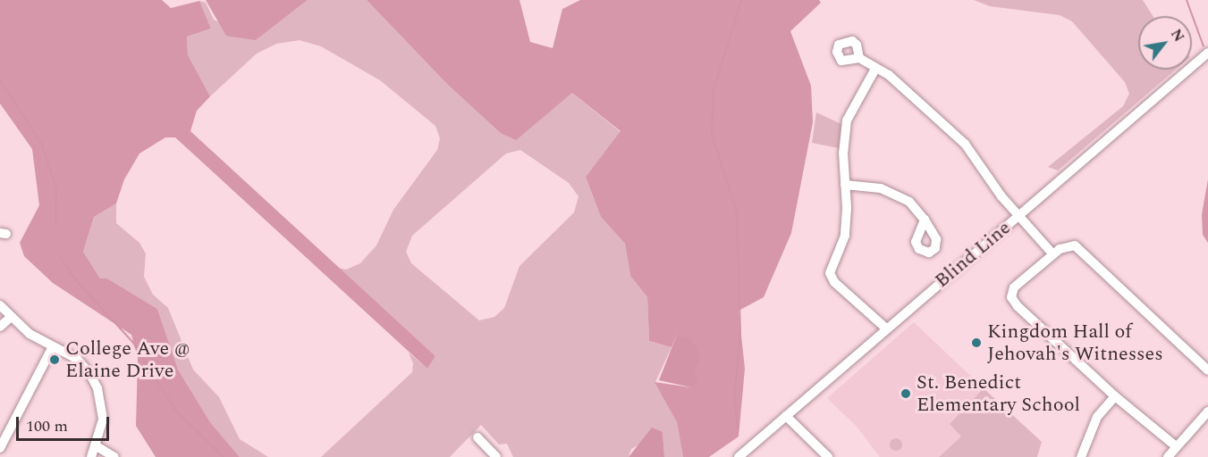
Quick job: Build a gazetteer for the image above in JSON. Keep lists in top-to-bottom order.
{
  "streets": {
    "street": ["Blind Line"]
  },
  "places": ["Kingdom Hall of Jehovah's Witnesses", "College Ave @ Elaine Drive", "St. Benedict Elementary School"],
  "scale_bar": "100 m",
  "north": "top right"
}
